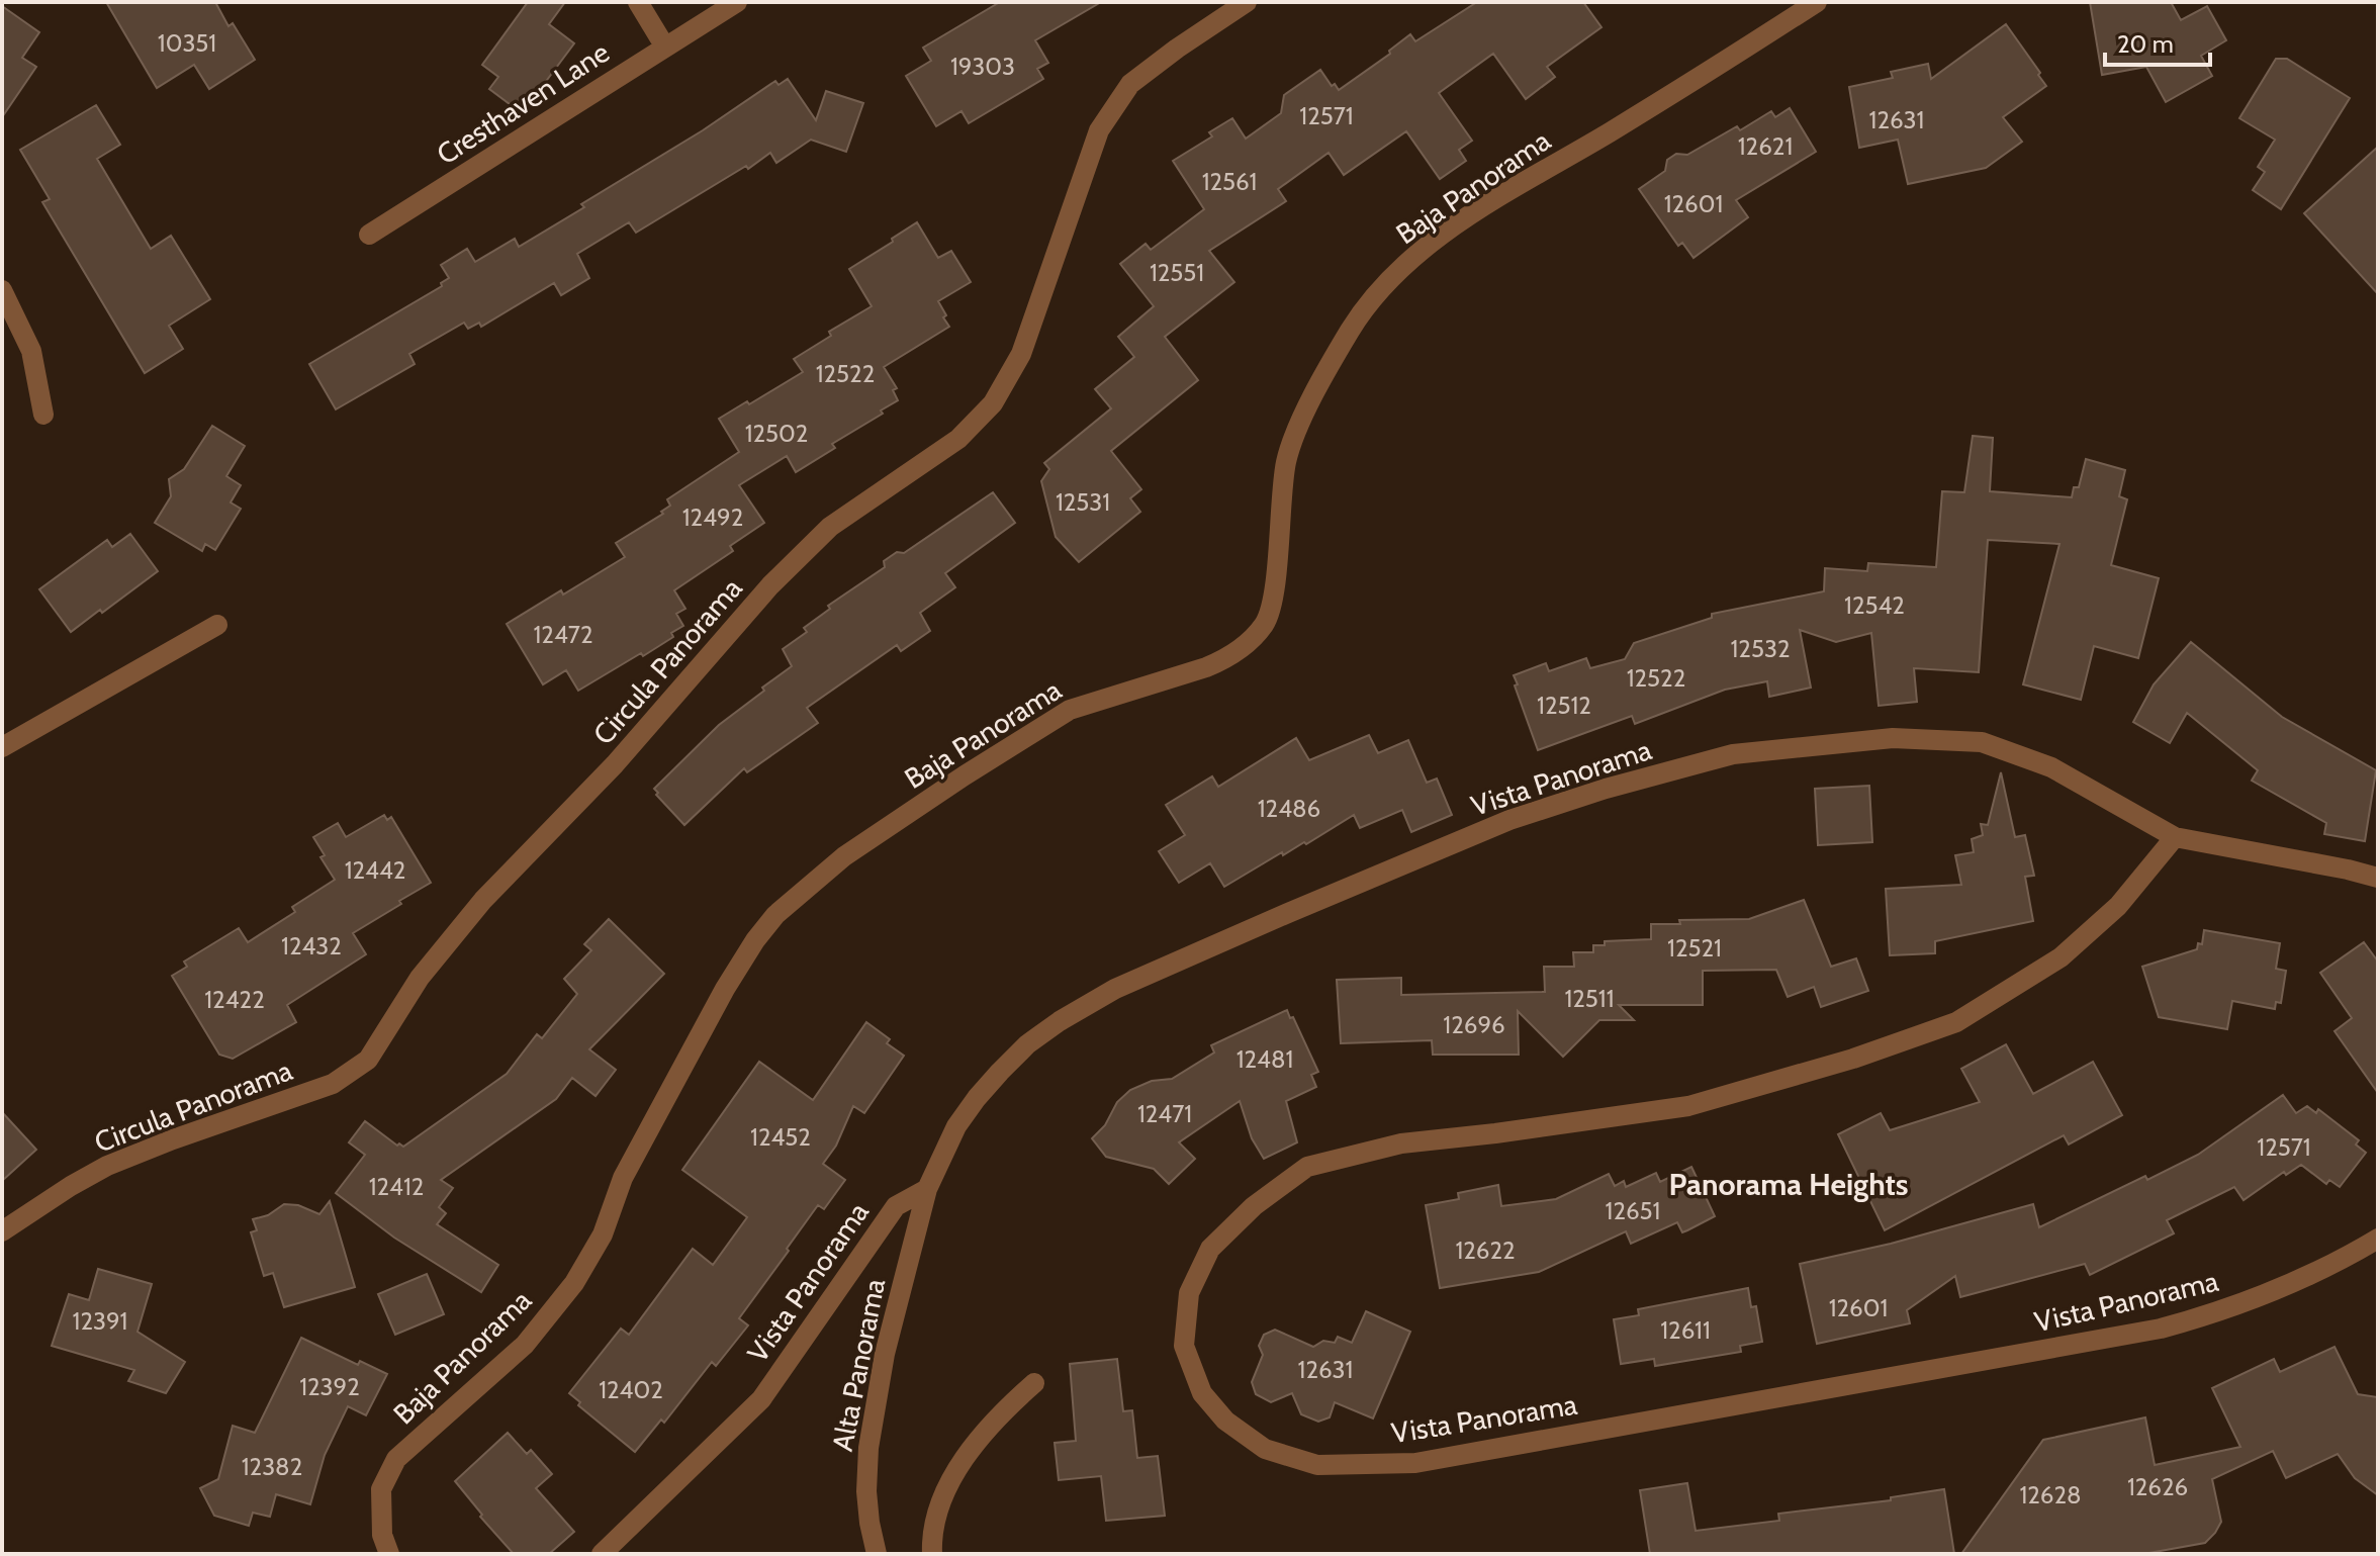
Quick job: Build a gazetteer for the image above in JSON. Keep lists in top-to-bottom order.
{
  "streets": {
    "street": [
      "Cresthaven Lane",
      "Baja Panorama",
      "Circula Panorama",
      "Vista Panorama",
      "Alta Panorama"
    ]
  },
  "crossings": [
    ["Vista Panorama", "Alta Panorama"]
  ],
  "districts": ["Panorama Heights"],
  "house_numbers": [
    "10351",
    "19303",
    "12571",
    "12631",
    "12621",
    "12561",
    "12601",
    "12551",
    "12522",
    "12502",
    "12531",
    "12492",
    "12542",
    "12472",
    "12532",
    "12522",
    "12512",
    "12486",
    "12442",
    "12432",
    "12521",
    "12511",
    "12422",
    "12696",
    "12481",
    "12471",
    "12452",
    "12571",
    "12412",
    "12651",
    "12622",
    "12601",
    "12391",
    "12611",
    "12631",
    "12392",
    "12402",
    "12382",
    "12626",
    "12628"
  ],
  "scale_bar": "20 m"
}
